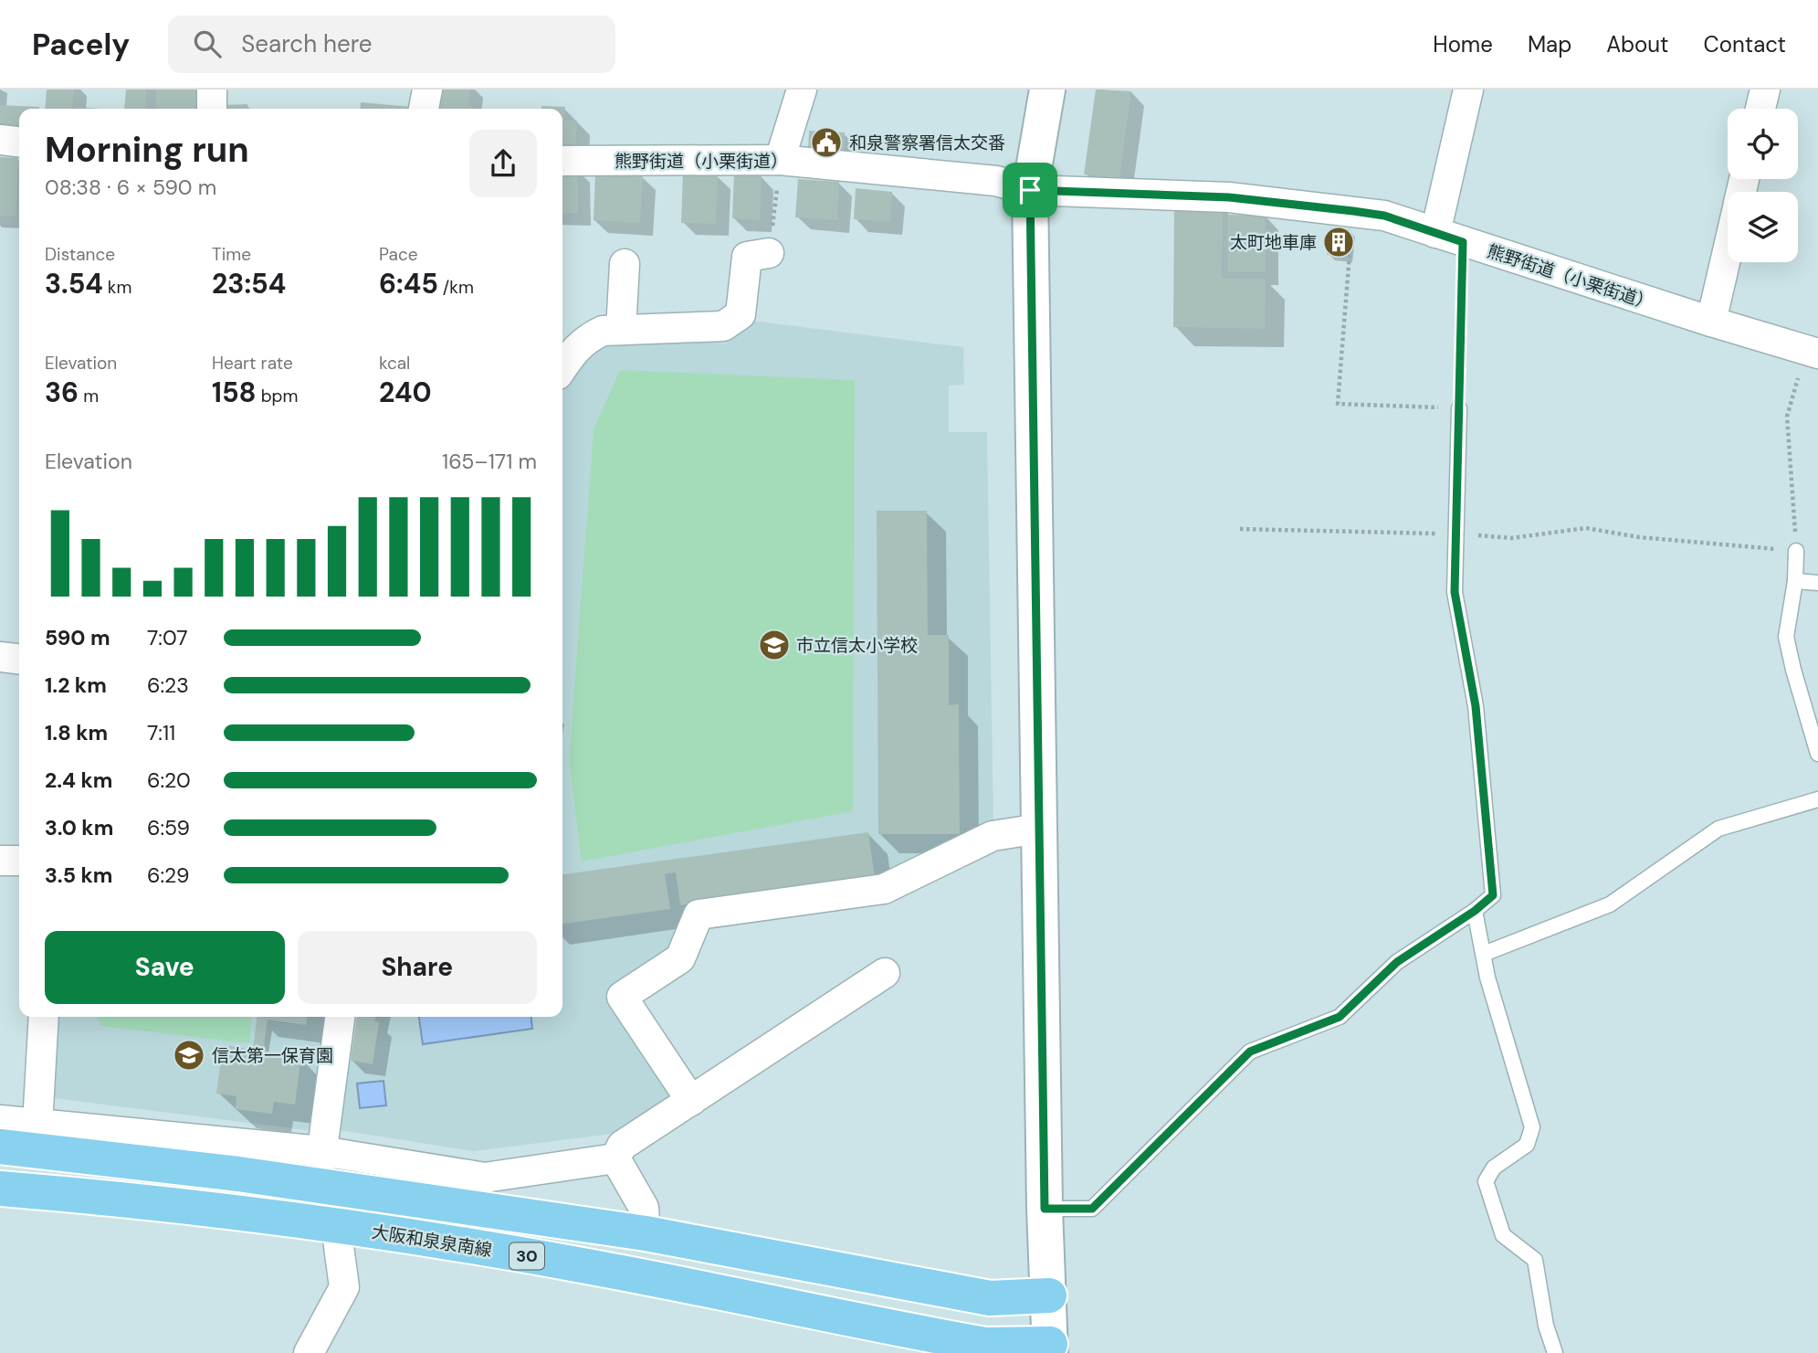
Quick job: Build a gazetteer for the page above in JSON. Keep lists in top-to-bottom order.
{
  "streets": {
    "main road": ["大阪和泉泉南線", "30"],
    "street": ["熊野街道（小栗街道）"]
  },
  "places": {
    "public building": ["和泉警察署信太交番"],
    "building": ["太町地車庫"],
    "school or university": ["市立信太小学校", "信太第一保育園"]
  },
  "page": {
    "header": "Pacely",
    "search": "Search here",
    "nav": [
      "Home",
      "Map",
      "About",
      "Contact"
    ],
    "heading": ["Morning run", "08:38 · 6 × 590 m"],
    "stats": [
      ["Distance", "3.54 km"],
      ["Time", "23:54"],
      ["Pace", "6:45 /km"],
      ["Elevation", "36 m"],
      ["Heart rate", "158 bpm"],
      ["kcal", "240"]
    ],
    "chart": ["Elevation", "165–171 m"],
    "list": [
      {
        "name": "590 m",
        "note": "7:07"
      },
      {
        "name": "1.2 km",
        "note": "6:23"
      },
      {
        "name": "1.8 km",
        "note": "7:11"
      },
      {
        "name": "2.4 km",
        "note": "6:20"
      },
      {
        "name": "3.0 km",
        "note": "6:59"
      },
      {
        "name": "3.5 km",
        "note": "6:29"
      }
    ],
    "buttons": ["Save", "Share"]
  }
}
